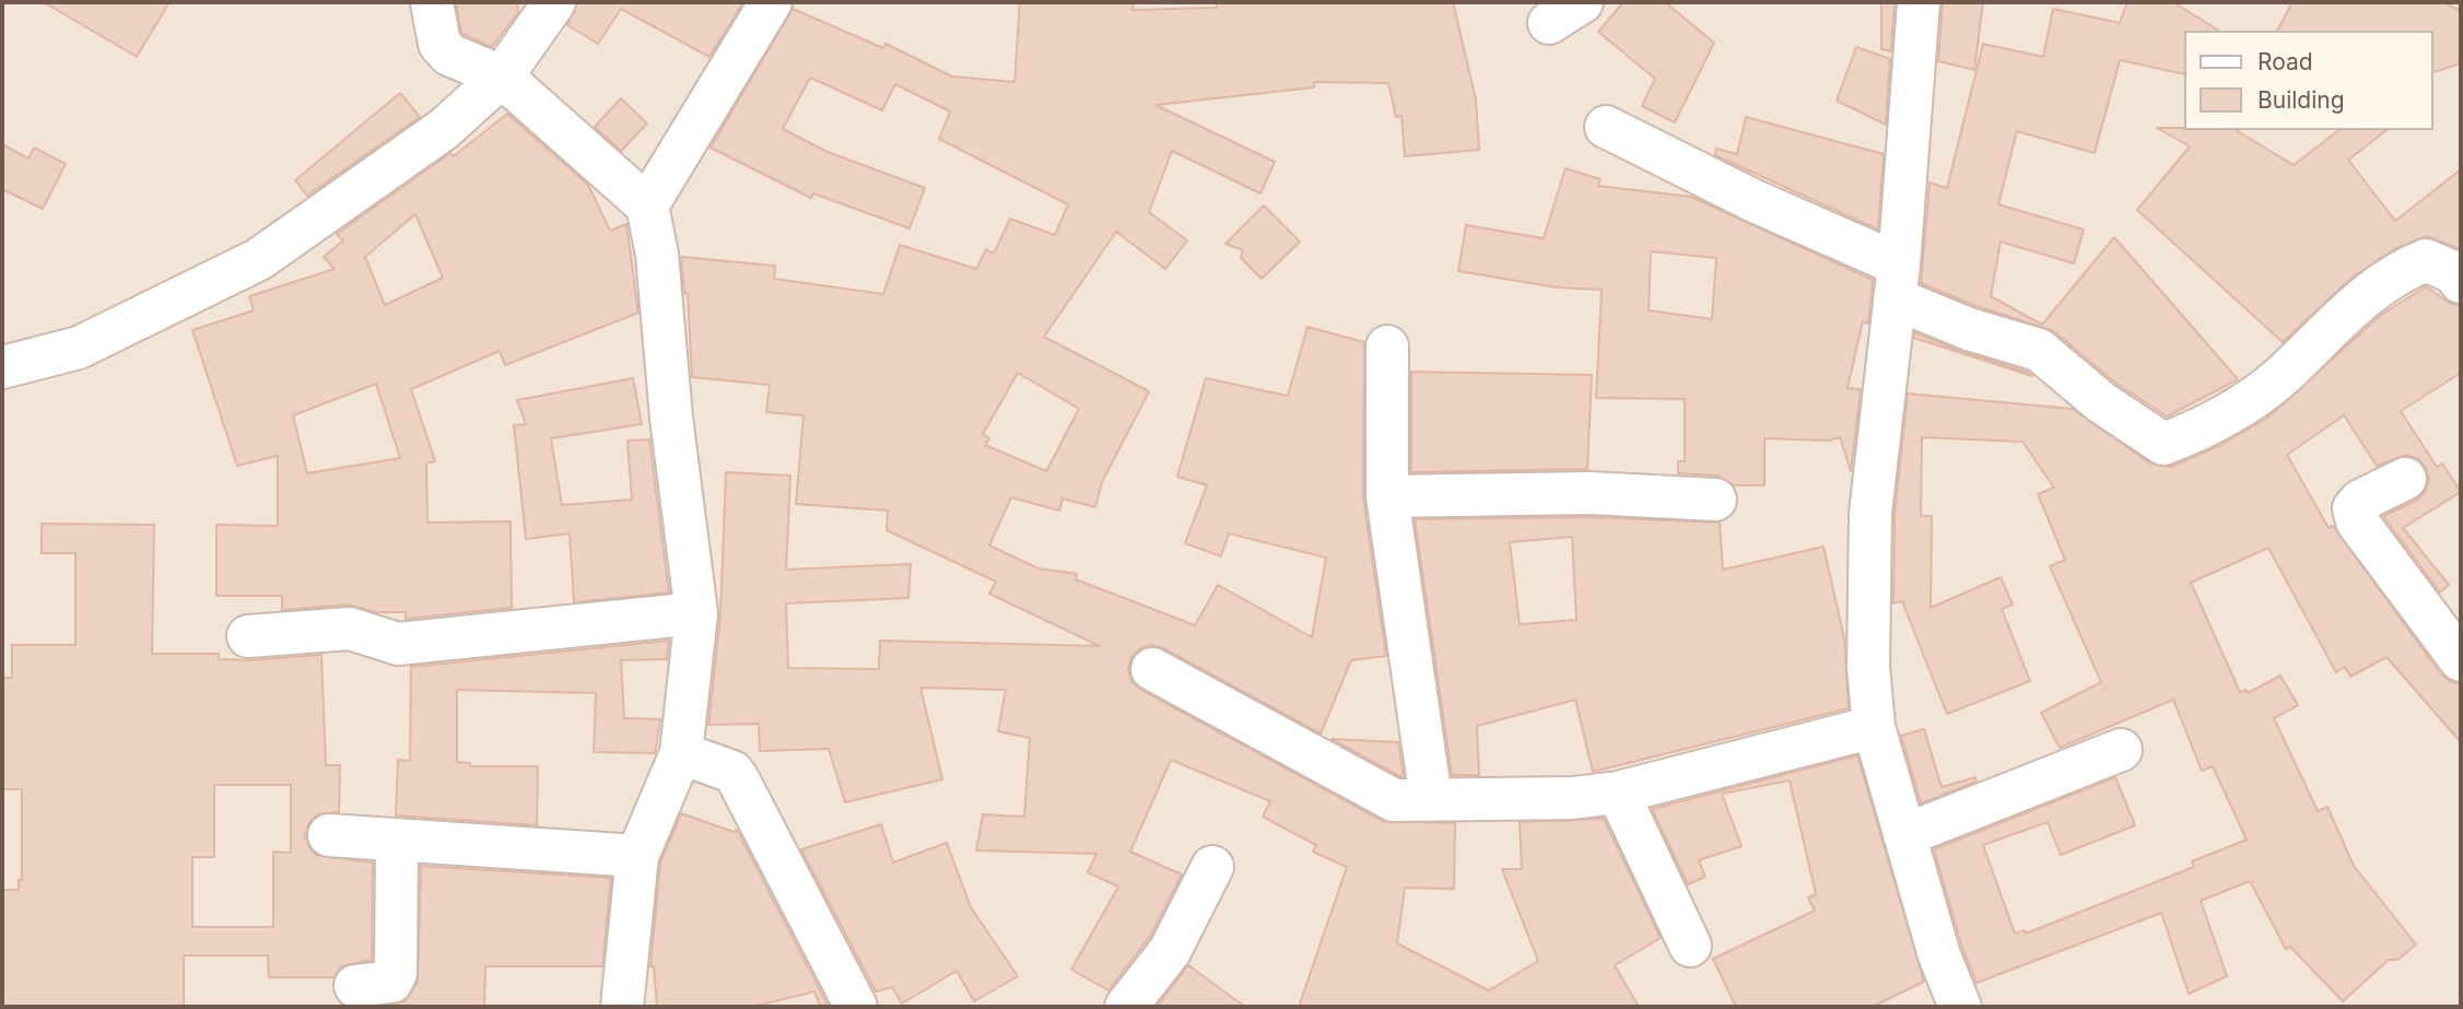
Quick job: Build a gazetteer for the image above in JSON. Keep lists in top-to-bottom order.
{
  "legend": ["Road", "Building"]
}
